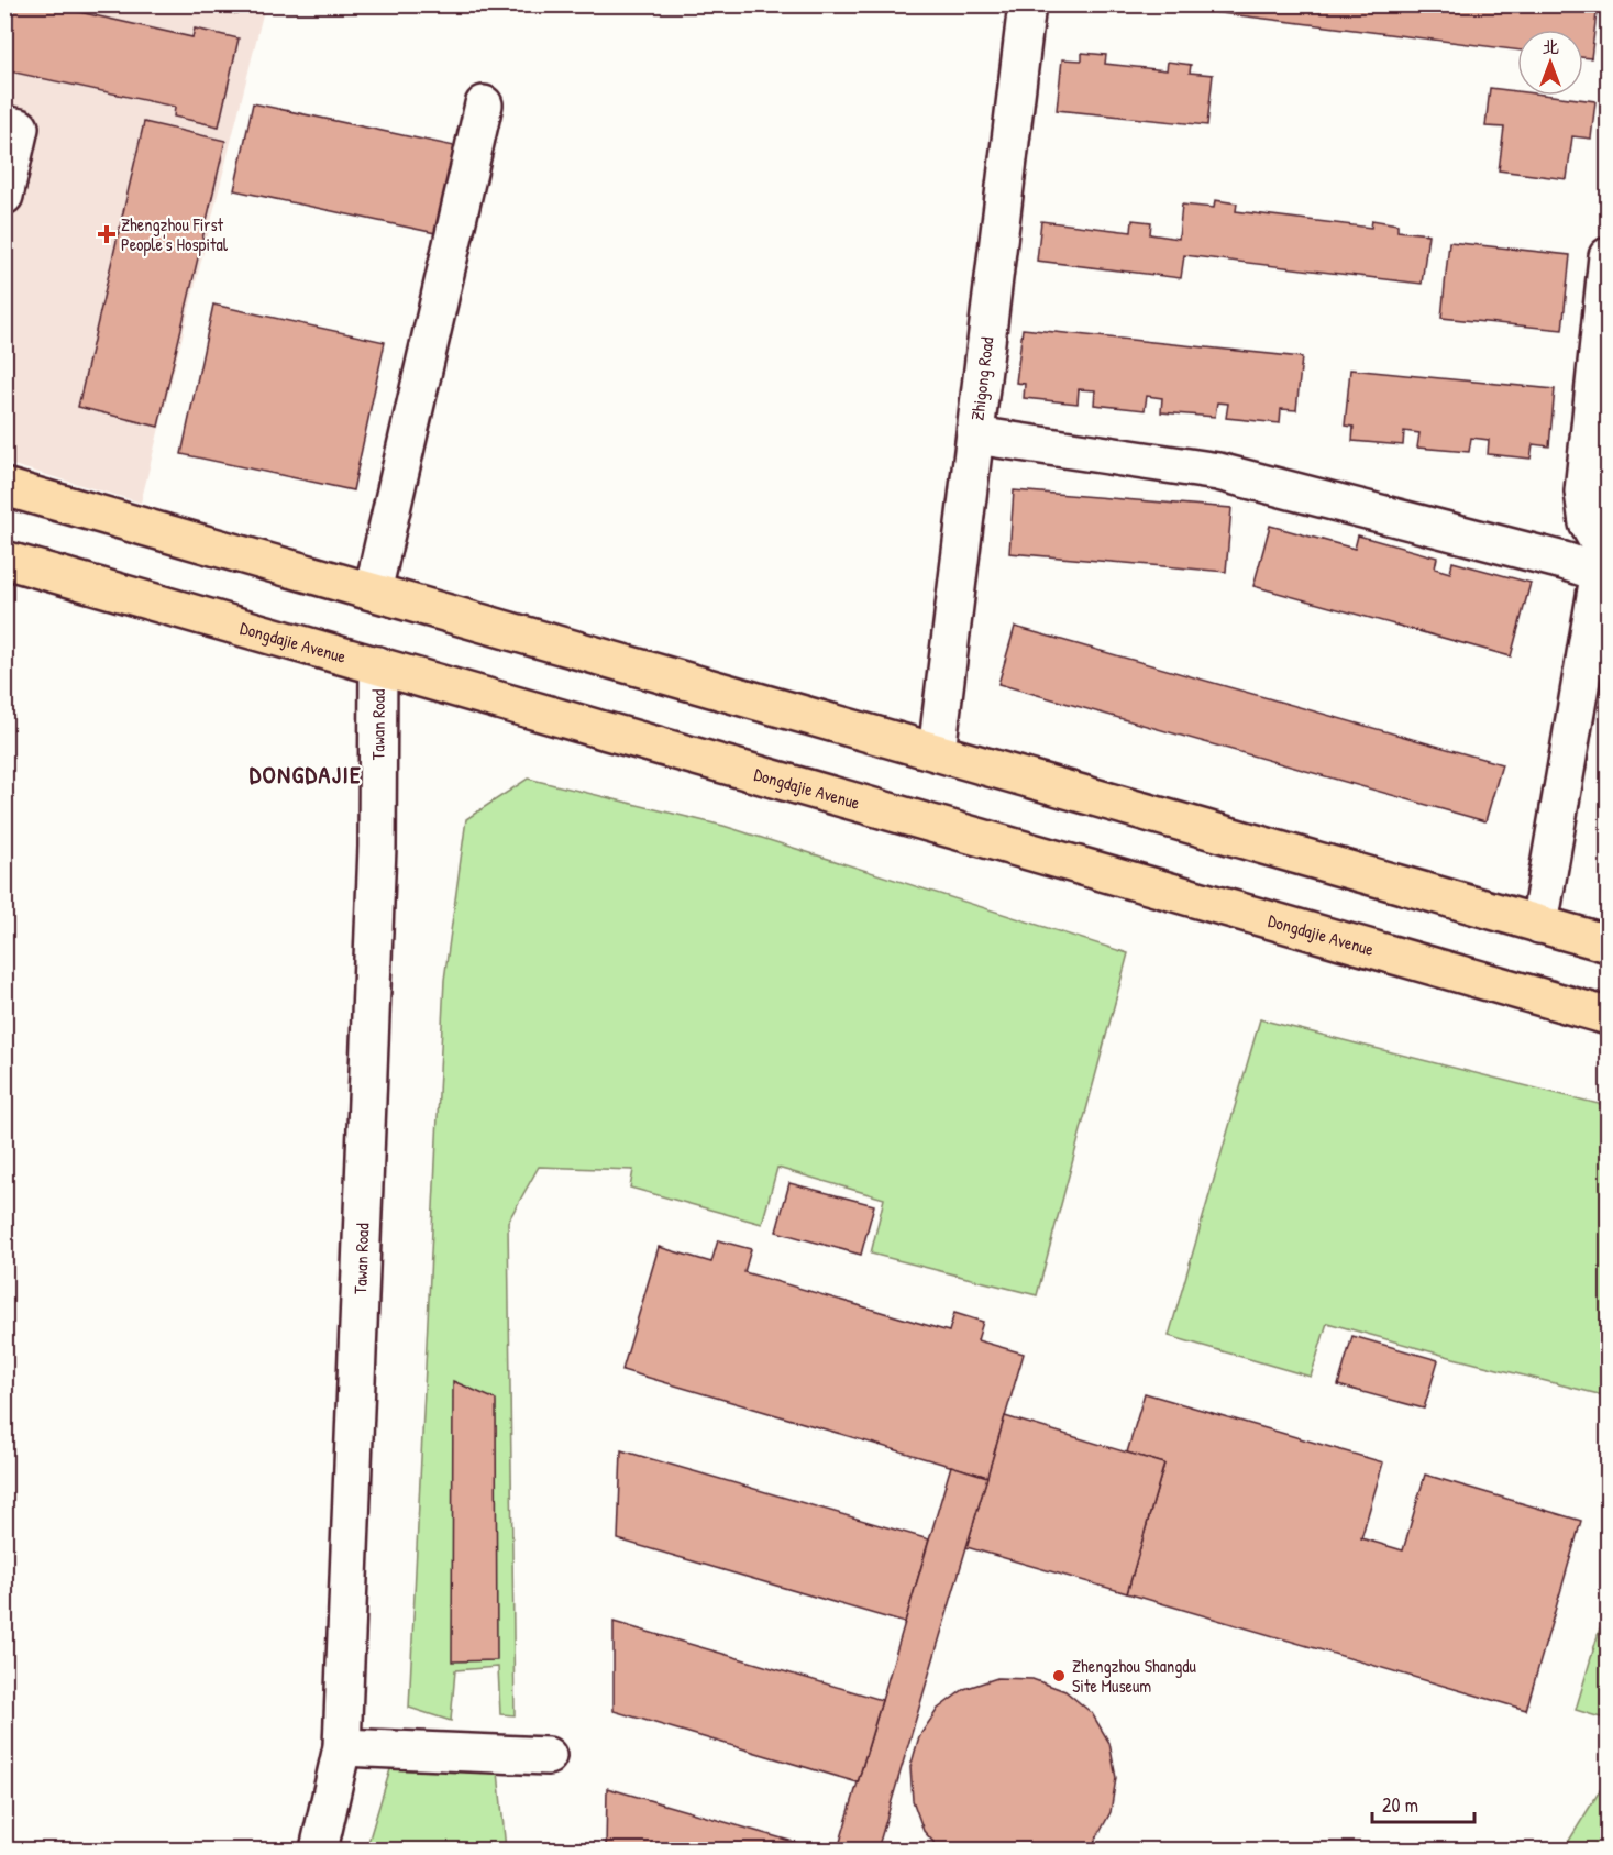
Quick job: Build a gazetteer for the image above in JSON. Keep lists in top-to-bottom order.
{
  "streets": {
    "main road": ["Dongdajie Avenue"],
    "street": ["Zhigong Road", "Tawan Road"]
  },
  "crossings": [
    ["Dongdajie Avenue", "Tawan Road"]
  ],
  "districts": ["DONGDAJIE"],
  "places": {
    "health": ["Zhengzhou First People's Hospital"],
    "other": ["Zhengzhou Shangdu Site Museum"]
  },
  "scale_bar": "20 m",
  "north": "top"
}
